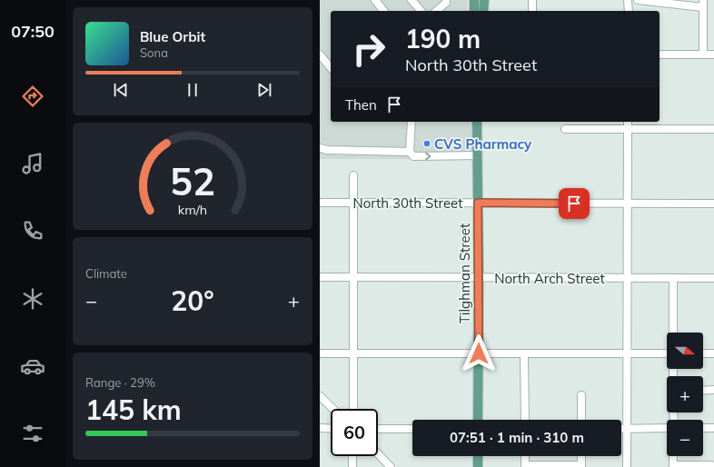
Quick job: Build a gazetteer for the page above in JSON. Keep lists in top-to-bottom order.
{
  "streets": {
    "main road": ["Tilghman Street"],
    "street": ["North 30th Street", "North Arch Street"]
  },
  "crossings": [
    ["North 30th Street", "Tilghman Street"],
    ["Tilghman Street", "North Arch Street"]
  ],
  "places": ["CVS Pharmacy"],
  "north": "right",
  "page": {
    "tabs": "07:50",
    "turn": ["190 m", "North 30th Street"],
    "song": ["Blue Orbit", "Sona"],
    "then": "Then",
    "tile": [
      "Climate",
      ["Range · 29%", "145 km"]
    ],
    "heat": ["−", "20°", "+"],
    "map_buttons": ["+", "−"],
    "limit": "60",
    "trip": "07:51 · 1 min · 310 m",
    "gauge": ["52", "km/h"]
  }
}
